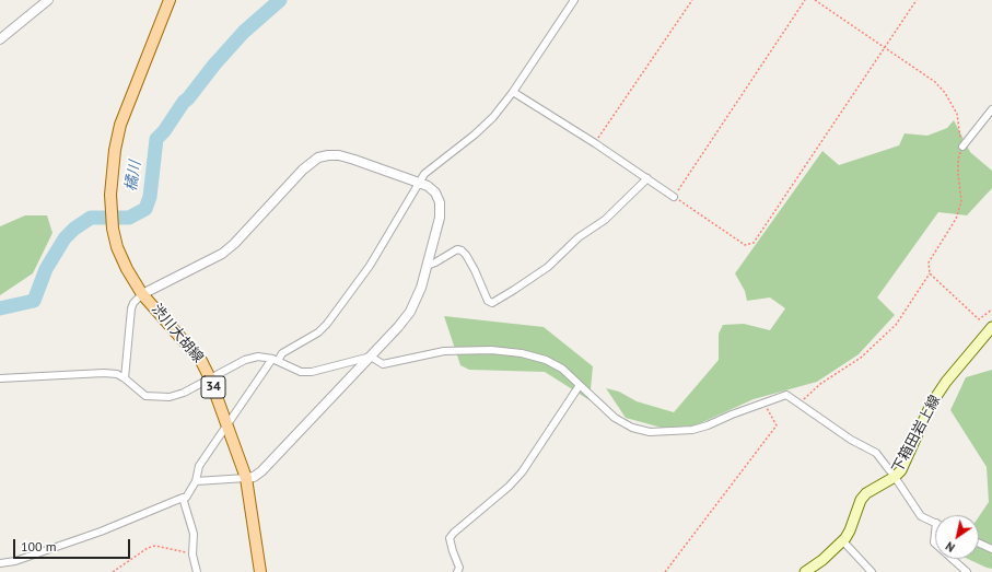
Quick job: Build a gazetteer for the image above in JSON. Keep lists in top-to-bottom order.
{
  "streets": {
    "main road": ["渋川大胡線", "34", "下箱田岩上線"]
  },
  "water": ["橘川"],
  "scale_bar": "100 m",
  "north": "bottom left"
}
